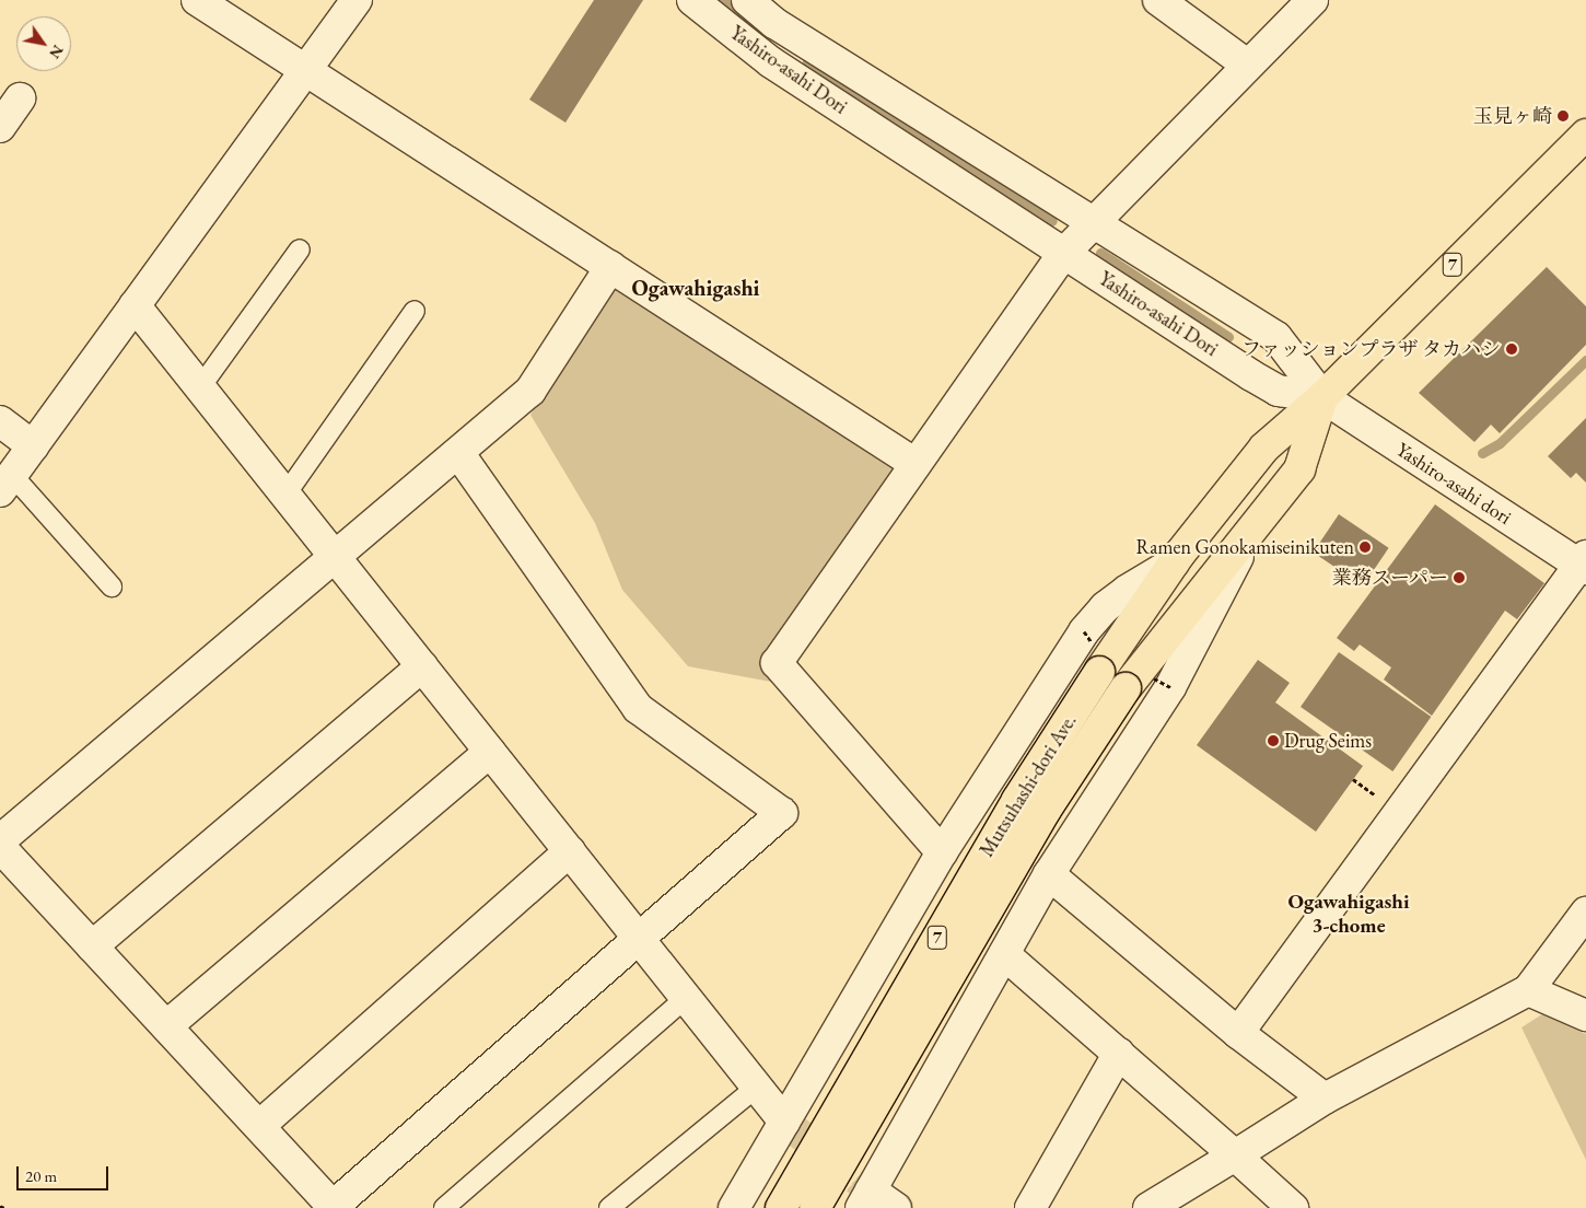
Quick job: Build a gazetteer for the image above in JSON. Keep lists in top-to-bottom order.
{
  "streets": {
    "main road": ["7", "Mutsuhashi-dori Ave."],
    "street": ["Yashiro-asahi Dori", "Yashiro-asahi dori"]
  },
  "crossings": [
    ["Yashiro-asahi Dori", "7"],
    ["Yashiro-asahi Dori", "Yashiro-asahi dori"],
    ["Yashiro-asahi Dori", "Mutsuhashi-dori Ave."],
    ["7", "Yashiro-asahi dori"],
    ["7", "Mutsuhashi-dori Ave."],
    ["Yashiro-asahi dori", "Mutsuhashi-dori Ave."]
  ],
  "districts": ["Ogawahigashi", "Ogawahigashi 3-chome"],
  "places": [
    "玉見ヶ崎",
    "ファッションプラザ タカハシ",
    "Ramen Gonokamiseinikuten",
    "業務スーパー",
    "Drug Seims"
  ],
  "scale_bar": "20 m",
  "north": "bottom right"
}
